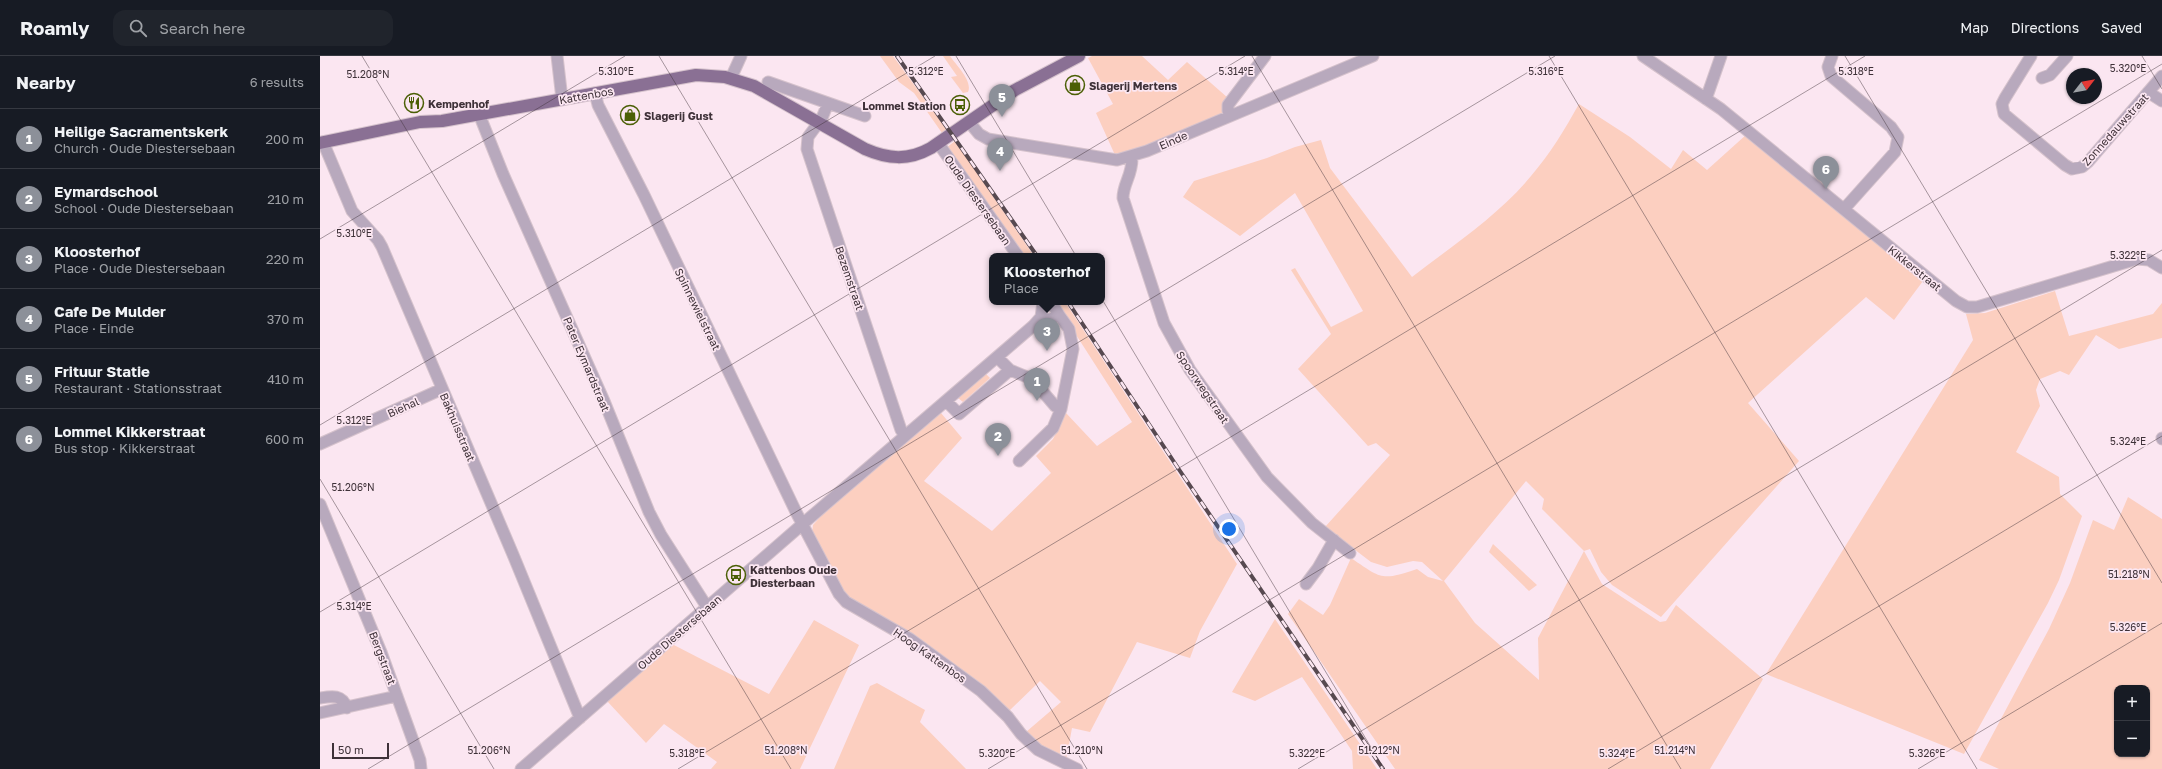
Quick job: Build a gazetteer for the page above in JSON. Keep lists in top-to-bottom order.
{
  "streets": {
    "main road": ["Kattenbos"],
    "street": [
      "Zonnedauwstraat",
      "Einde",
      "Oude Diestersebaan",
      "Kikkerstraat",
      "Bezemstraat",
      "Spinnewielstraat",
      "Pater Eymardstraat",
      "Spoorwegstraat",
      "Biehal",
      "Bakhuisstraat",
      "Hoog Kattenbos",
      "Bergstraat"
    ]
  },
  "crossings": [
    ["Kattenbos", "Einde"],
    ["Kattenbos", "Oude Diestersebaan"],
    ["Kattenbos", "Bezemstraat"],
    ["Kattenbos", "Spinnewielstraat"],
    ["Kattenbos", "Pater Eymardstraat"],
    ["Kattenbos", "Bakhuisstraat"],
    ["Einde", "Spoorwegstraat"],
    ["Oude Diestersebaan", "Bezemstraat"],
    ["Oude Diestersebaan", "Spinnewielstraat"],
    ["Oude Diestersebaan", "Pater Eymardstraat"],
    ["Oude Diestersebaan", "Bakhuisstraat"],
    ["Oude Diestersebaan", "Hoog Kattenbos"],
    ["Spinnewielstraat", "Hoog Kattenbos"],
    ["Biehal", "Bakhuisstraat"]
  ],
  "places": {
    "shop": ["Slagerij Mertens", "Slagerij Gust"],
    "restaurant": ["Kempenhof"],
    "bus stop": ["Lommel Station", "Kattenbos Oude Diesterbaan"]
  },
  "scale_bar": "50 m",
  "north": "top right",
  "page": {
    "header": "Roamly",
    "search": "Search here",
    "nav": ["Map", "Directions", "Saved"],
    "heading": ["Nearby", "6 results"],
    "pins": [
      "5",
      "4",
      "6",
      "3",
      "1",
      "2"
    ],
    "list": [
      {
        "mark": "1",
        "name": "Heilige Sacramentskerk",
        "note": "Church · Oude Diestersebaan",
        "value": "200 m"
      },
      {
        "mark": "2",
        "name": "Eymardschool",
        "note": "School · Oude Diestersebaan",
        "value": "210 m"
      },
      {
        "mark": "3",
        "name": "Kloosterhof",
        "note": "Place · Oude Diestersebaan",
        "value": "220 m"
      },
      {
        "mark": "4",
        "name": "Cafe De Mulder",
        "note": "Place · Einde",
        "value": "370 m"
      },
      {
        "mark": "5",
        "name": "Frituur Statie",
        "note": "Restaurant · Stationsstraat",
        "value": "410 m"
      },
      {
        "mark": "6",
        "name": "Lommel Kikkerstraat",
        "note": "Bus stop · Kikkerstraat",
        "value": "600 m"
      }
    ],
    "popup": ["Kloosterhof", "Place"],
    "map_buttons": ["+", "−"],
    "scale": "50 m"
  },
  "coordinates": [
    "5.320°E",
    "5.314°E",
    "5.316°E",
    "5.310°E",
    "5.312°E",
    "5.318°E",
    "51.208°N",
    "5.322°E",
    "5.324°E",
    "51.206°N",
    "51.218°N",
    "5.326°E",
    "51.210°N",
    "51.212°N",
    "51.214°N"
  ]
}
